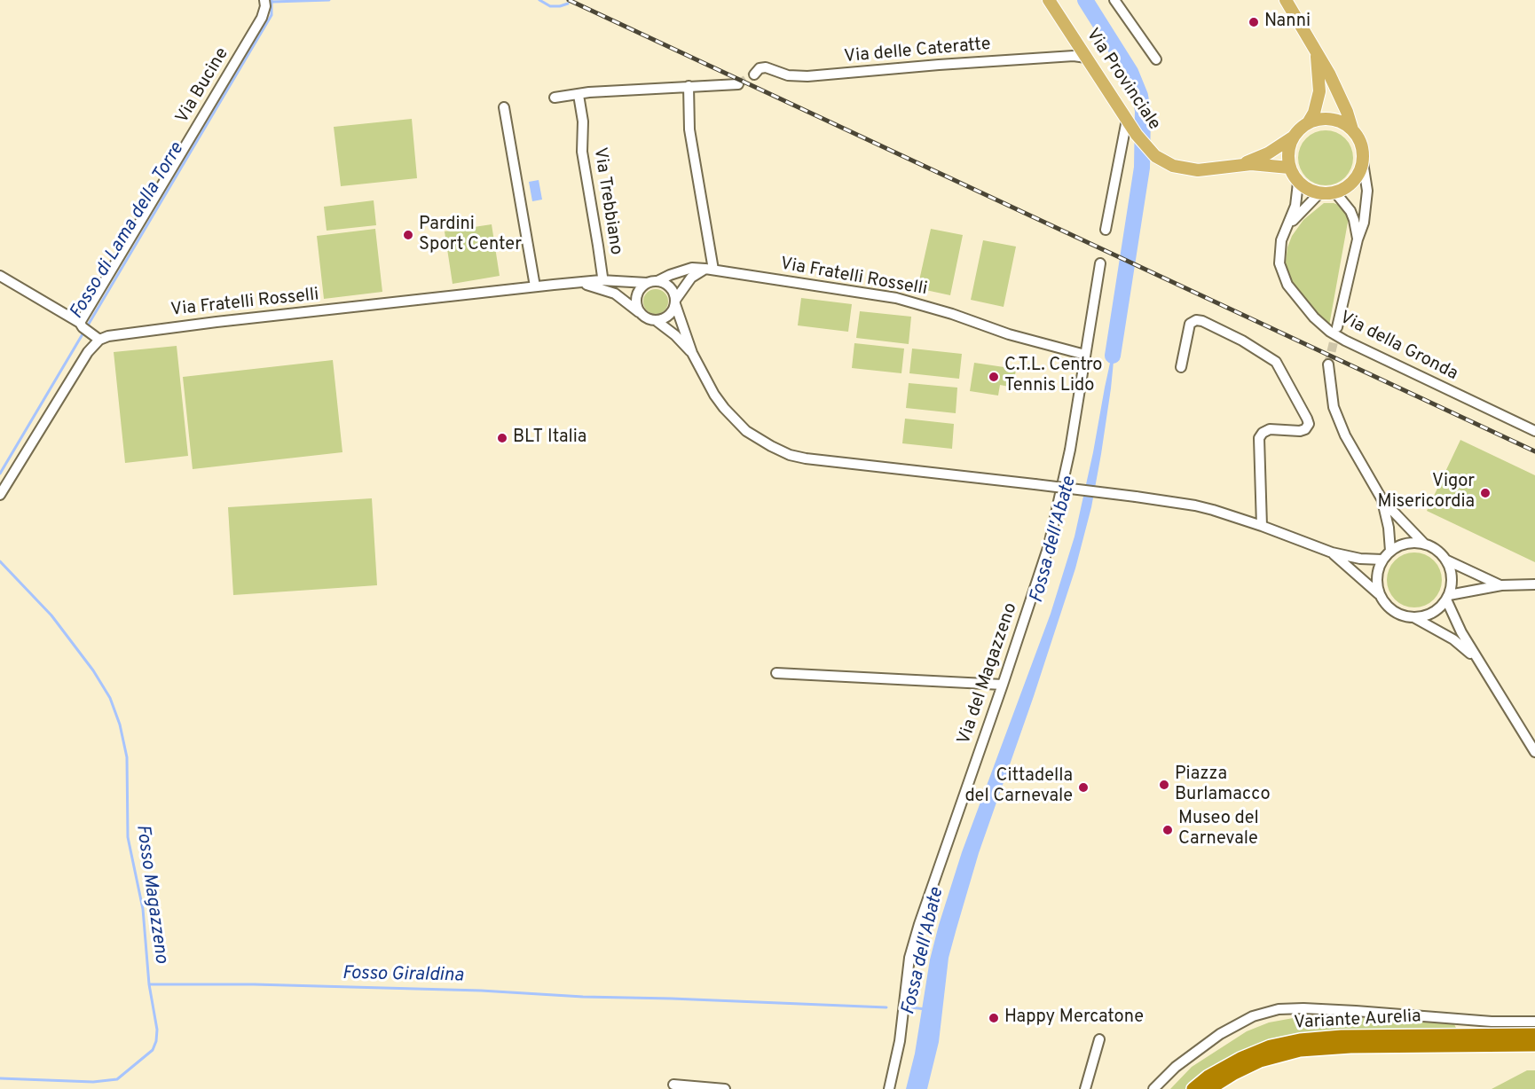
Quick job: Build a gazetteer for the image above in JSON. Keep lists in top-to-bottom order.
{
  "streets": {
    "highway": ["Variante Aurelia"],
    "main road": ["Via Provinciale"],
    "street": [
      "Via delle Cateratte",
      "Via Bucine",
      "Via Trebbiano",
      "Via Fratelli Rosselli",
      "Via della Gronda",
      "Via del Magazzeno"
    ]
  },
  "crossings": [
    ["Via delle Cateratte", "Via Provinciale"],
    ["Via Provinciale", "Via della Gronda"],
    ["Via Trebbiano", "Via Fratelli Rosselli"],
    ["Via Fratelli Rosselli", "Via del Magazzeno"]
  ],
  "water": [
    "Fosso di Lama della Torre",
    "Fossa dell'Abate",
    "Fosso Magazzeno",
    "Fosso Giraldina"
  ],
  "places": [
    "Nanni",
    "Pardini Sport Center",
    "C.T.L. Centro Tennis Lido",
    "BLT Italia",
    "Vigor Misericordia",
    "Piazza Burlamacco",
    "Cittadella del Carnevale",
    "Museo del Carnevale",
    "Happy Mercatone"
  ]
}
